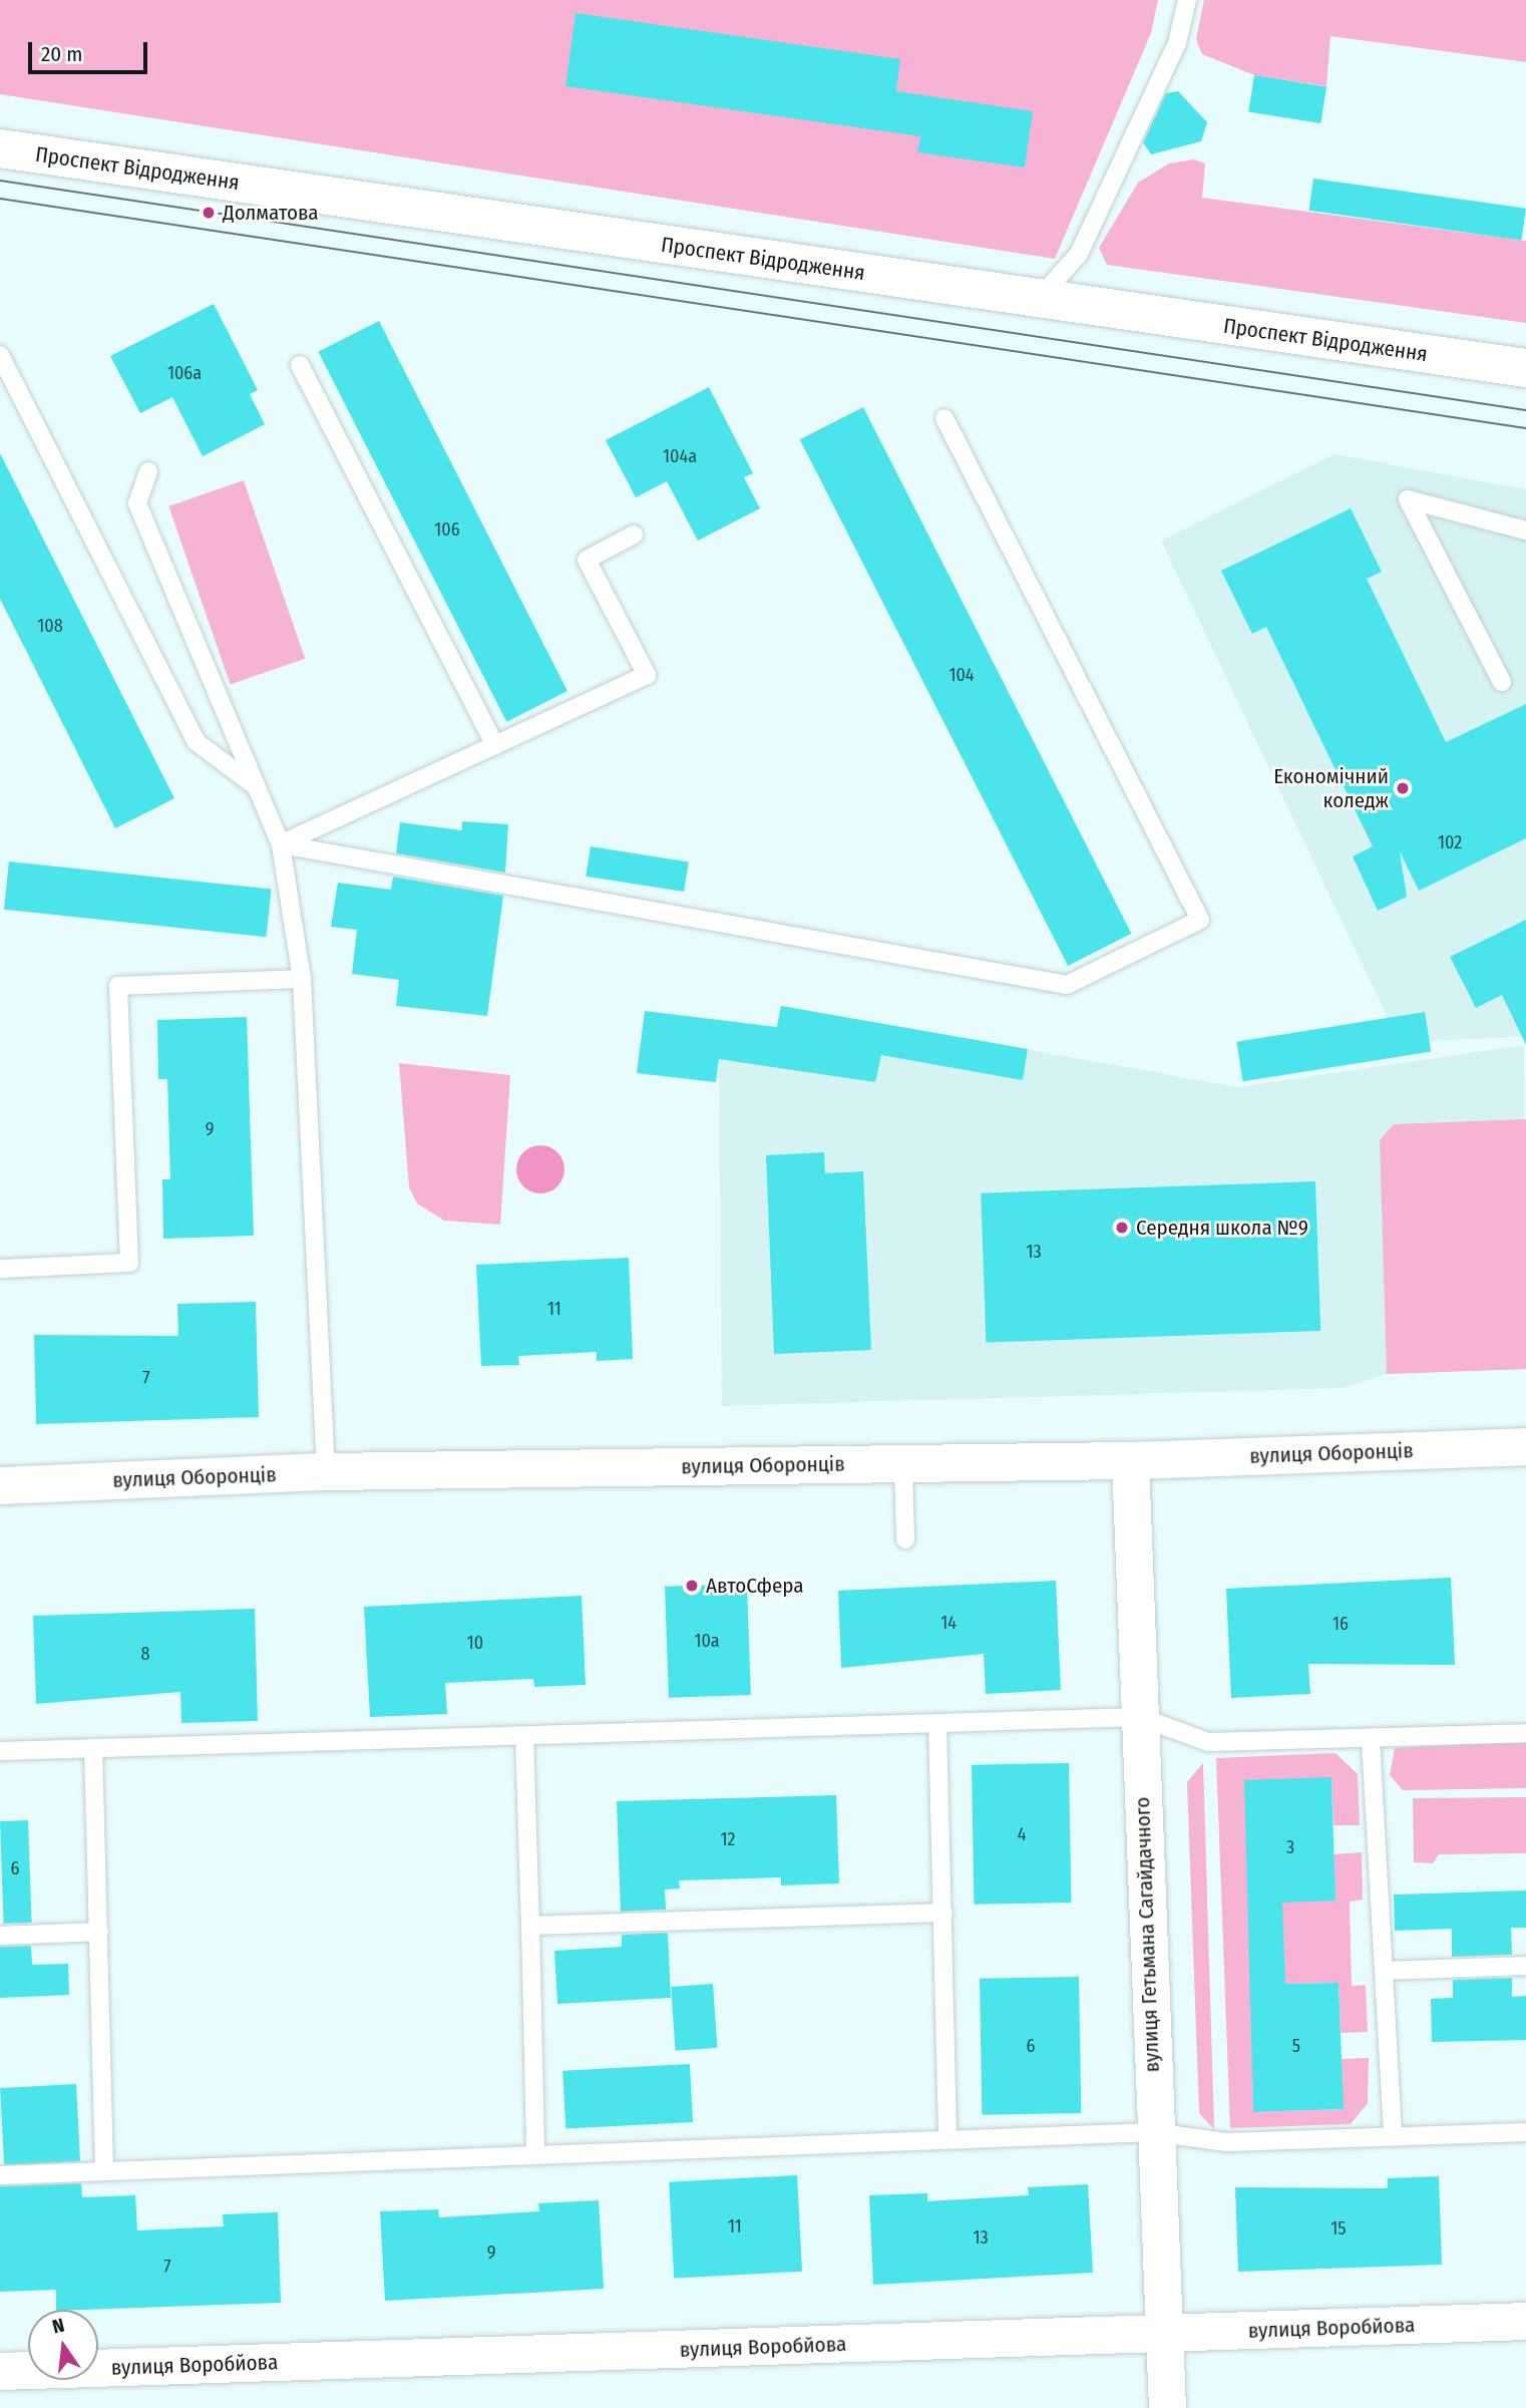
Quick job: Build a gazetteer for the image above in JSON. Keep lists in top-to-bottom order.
{
  "streets": {
    "main road": ["Проспект Відродження"],
    "street": ["вулиця Оборонців", "вулиця Гетьмана Сагайдачного", "вулиця Воробйова"]
  },
  "crossings": [
    ["вулиця Оборонців", "вулиця Гетьмана Сагайдачного"],
    ["вулиця Гетьмана Сагайдачного", "вулиця Воробйова"]
  ],
  "places": [
    "Долматова",
    "Економічний коледж",
    "Середня школа №9",
    "АвтоСфера"
  ],
  "house_numbers": [
    "106а",
    "104а",
    "106",
    "108",
    "104",
    "102",
    "9",
    "13",
    "11",
    "7",
    "14",
    "16",
    "10а",
    "10",
    "8",
    "4",
    "12",
    "3",
    "6",
    "6",
    "5",
    "11",
    "15",
    "13",
    "9",
    "7"
  ],
  "scale_bar": "20 m",
  "north": "top"
}
